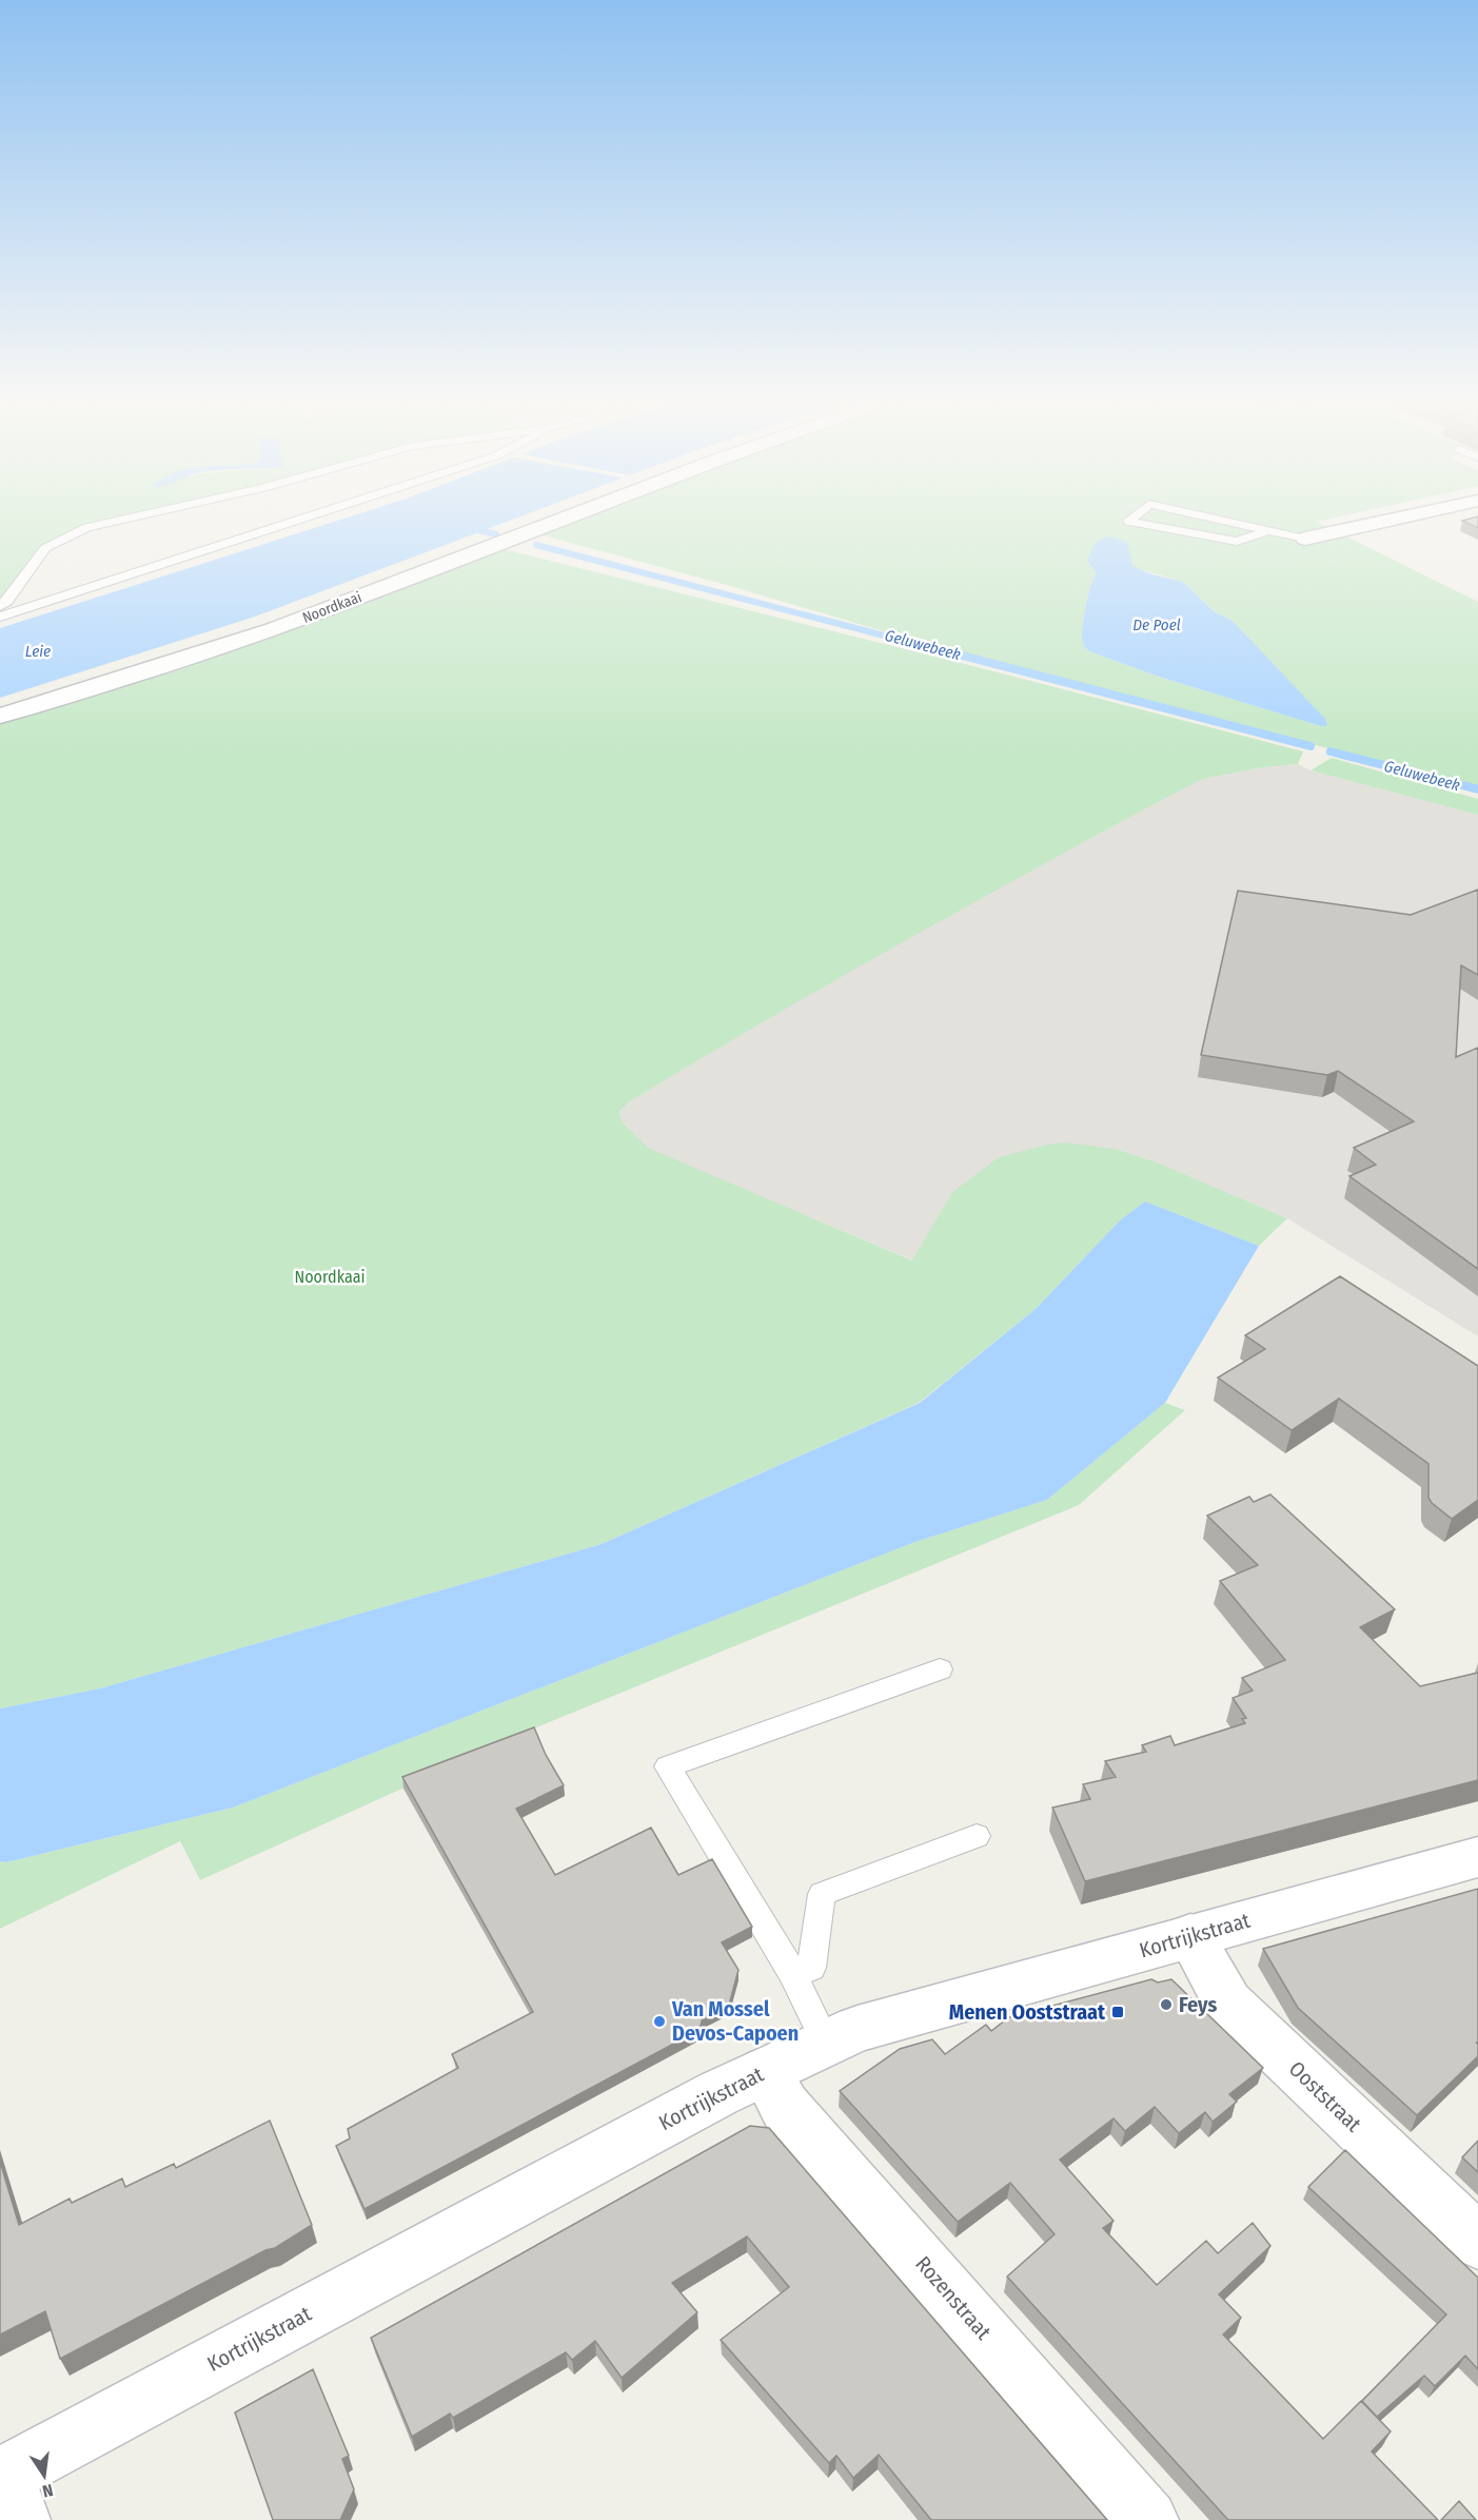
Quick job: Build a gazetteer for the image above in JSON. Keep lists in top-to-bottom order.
{
  "streets": {
    "street": [
      "Noordkaai",
      "Kortrijkstraat",
      "Ooststraat",
      "Rozenstraat"
    ]
  },
  "crossings": [
    ["Kortrijkstraat", "Ooststraat"],
    ["Kortrijkstraat", "Rozenstraat"]
  ],
  "water": ["De Poel", "Geluwebeek", "Leie"],
  "parks": ["Noordkaai"],
  "places": {
    "other": ["Feys", "Van Mossel Devos-Capoen"],
    "transit": ["Menen Ooststraat"]
  },
  "north": "bottom"
}
